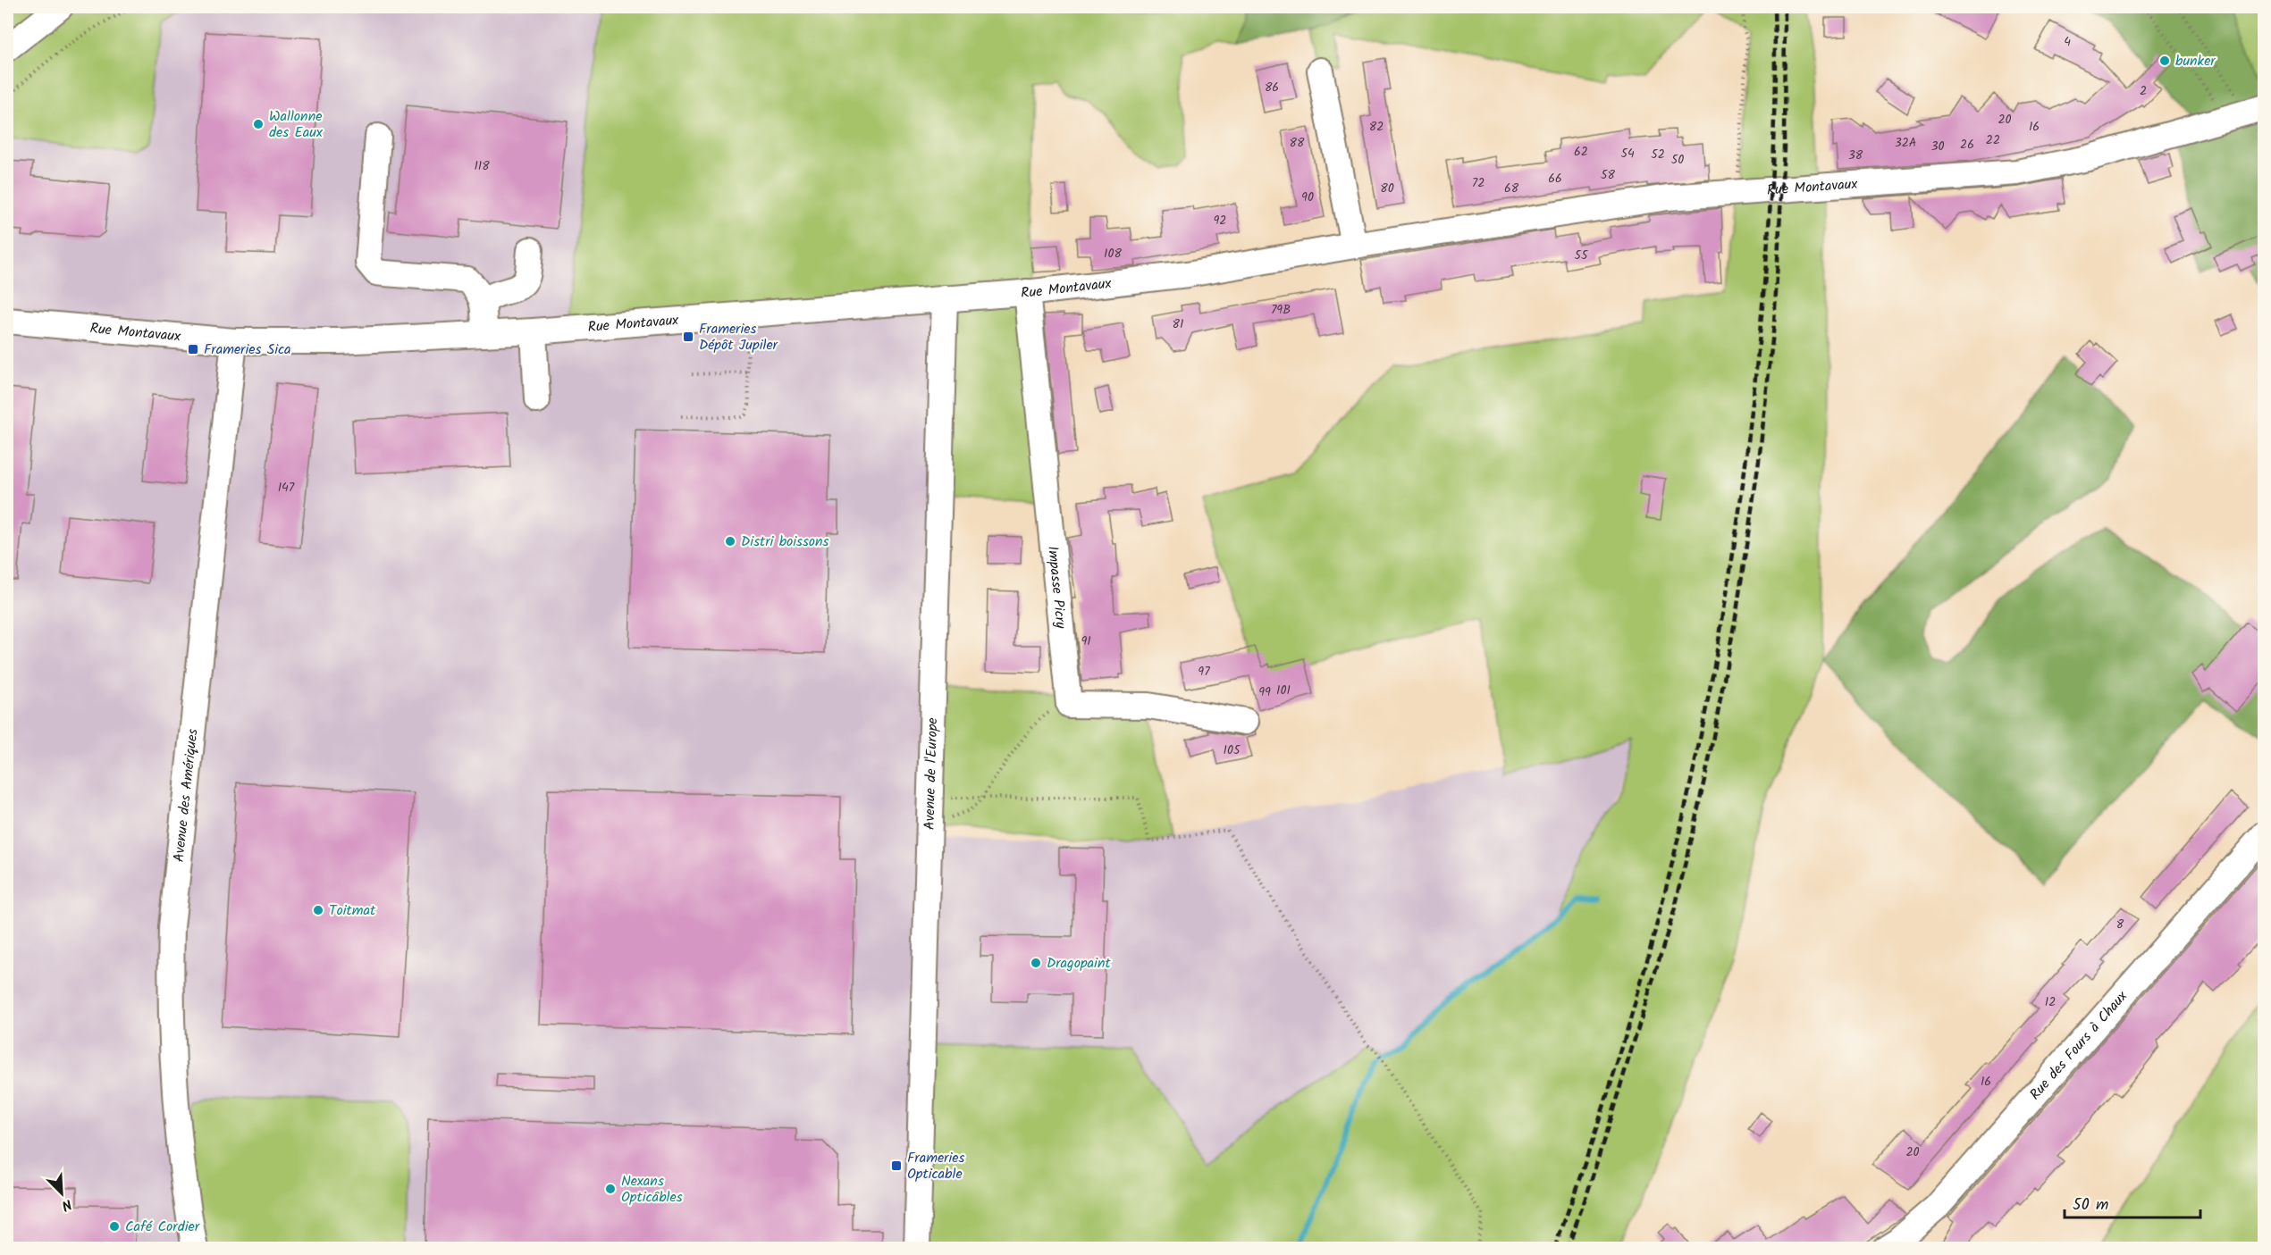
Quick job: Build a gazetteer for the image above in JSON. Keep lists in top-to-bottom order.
{
  "streets": {
    "street": [
      "Rue Montavaux",
      "Impasse Picry",
      "Avenue de l'Europe",
      "Avenue des Amériques",
      "Rue des Fours à Chaux"
    ]
  },
  "crossings": [
    ["Rue Montavaux", "Impasse Picry"],
    ["Rue Montavaux", "Avenue de l'Europe"],
    ["Rue Montavaux", "Avenue des Amériques"]
  ],
  "places": {
    "other": [
      "bunker",
      "Wallonne des Eaux",
      "Distri boissons",
      "Toitmat",
      "Dragopaint",
      "Nexans Opticâbles",
      "Café Cordier"
    ],
    "transit": ["Frameries Dépôt Jupiler", "Frameries Sica", "Frameries Opticable"]
  },
  "house_numbers": [
    "4",
    "86",
    "2",
    "20",
    "82",
    "16",
    "22",
    "88",
    "32A",
    "26",
    "30",
    "62",
    "54",
    "52",
    "38",
    "50",
    "118",
    "58",
    "66",
    "72",
    "80",
    "68",
    "90",
    "92",
    "108",
    "55",
    "79B",
    "81",
    "147",
    "91",
    "97",
    "101",
    "99",
    "105",
    "8",
    "12",
    "16",
    "20"
  ],
  "scale_bar": "50 m",
  "north": "bottom right"
}
